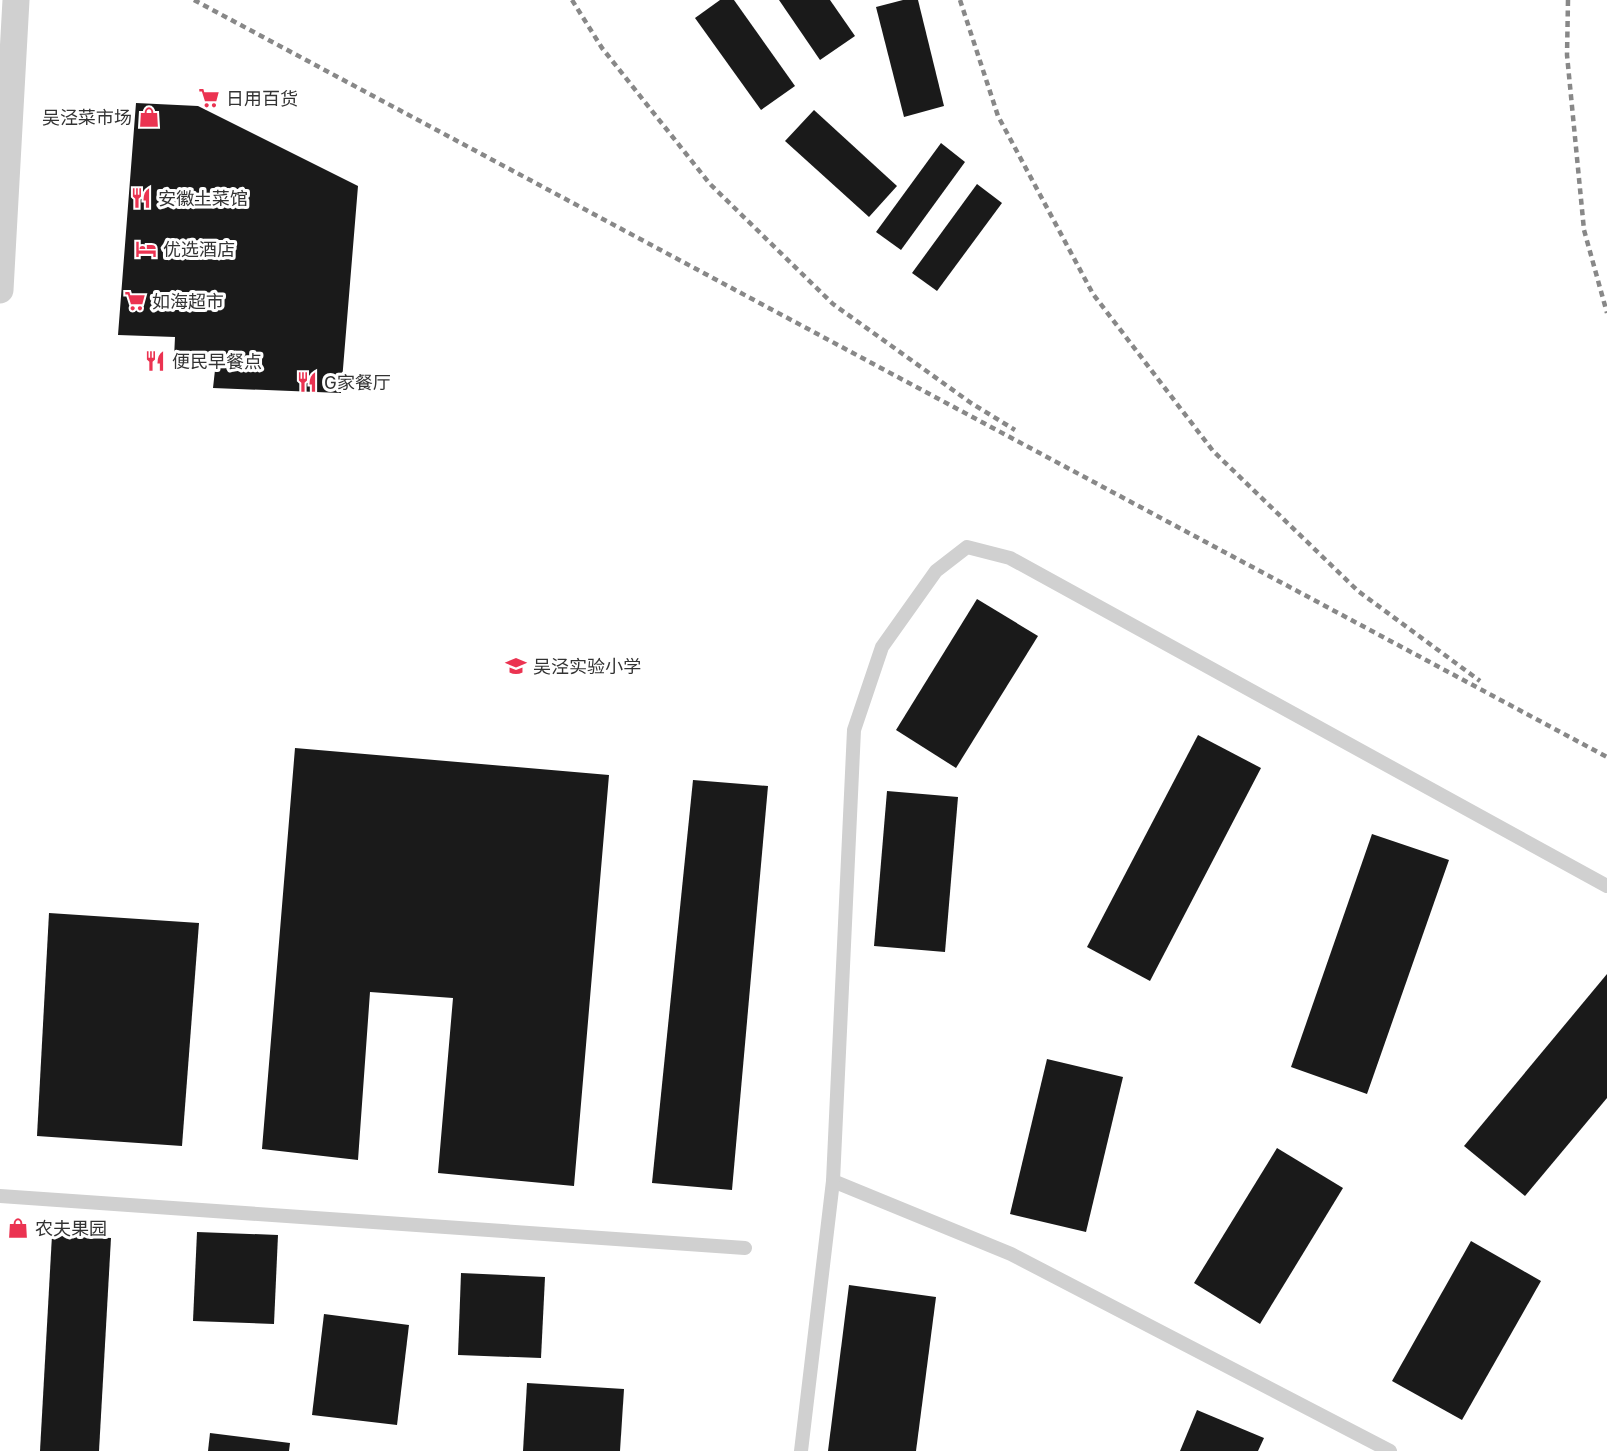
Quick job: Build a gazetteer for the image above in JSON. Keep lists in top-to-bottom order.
{
  "places": {
    "supermarket": ["日用百货", "如海超市"],
    "shop": ["吴泾菜市场", "农夫果园"],
    "restaurant": ["安徽土菜馆", "便民早餐点", "G家餐厅"],
    "hotel": ["优选酒店"],
    "school or university": ["吴泾实验小学"]
  }
}
